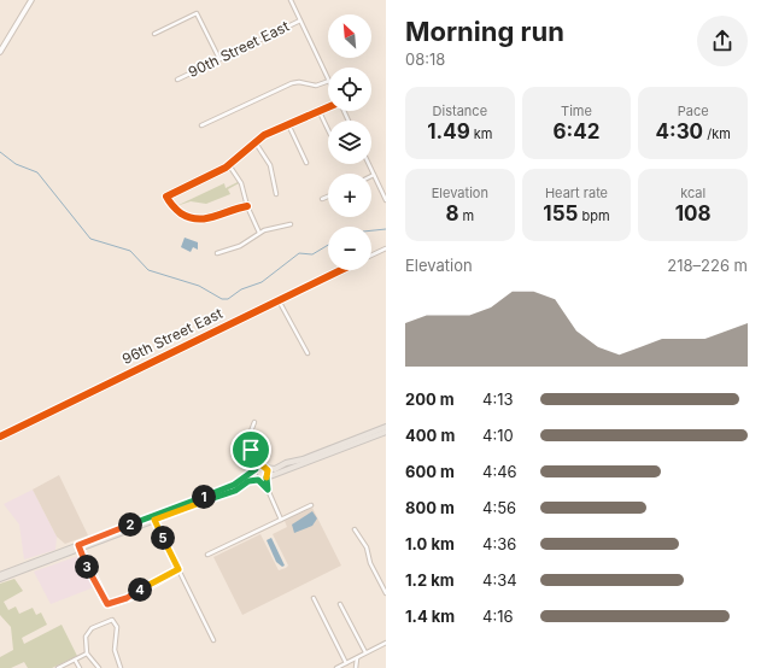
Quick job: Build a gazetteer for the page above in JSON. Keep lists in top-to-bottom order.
{
  "streets": {
    "street": ["90th Street East", "96th Street East"]
  },
  "north": "top left",
  "page": {
    "heading": ["Morning run", "08:18"],
    "map_buttons": ["+", "−"],
    "stats": [
      ["Distance", "1.49 km"],
      ["Time", "6:42"],
      ["Pace", "4:30 /km"],
      ["Elevation", "8 m"],
      ["Heart rate", "155 bpm"],
      ["kcal", "108"]
    ],
    "chart": ["Elevation", "218–226 m"],
    "list": [
      {
        "name": "200 m",
        "note": "4:13"
      },
      {
        "name": "400 m",
        "note": "4:10"
      },
      {
        "name": "600 m",
        "note": "4:46"
      },
      {
        "name": "800 m",
        "note": "4:56"
      },
      {
        "name": "1.0 km",
        "note": "4:36"
      },
      {
        "name": "1.2 km",
        "note": "4:34"
      },
      {
        "name": "1.4 km",
        "note": "4:16"
      }
    ],
    "pins": [
      "1",
      "2",
      "5",
      "3",
      "4"
    ]
  }
}
